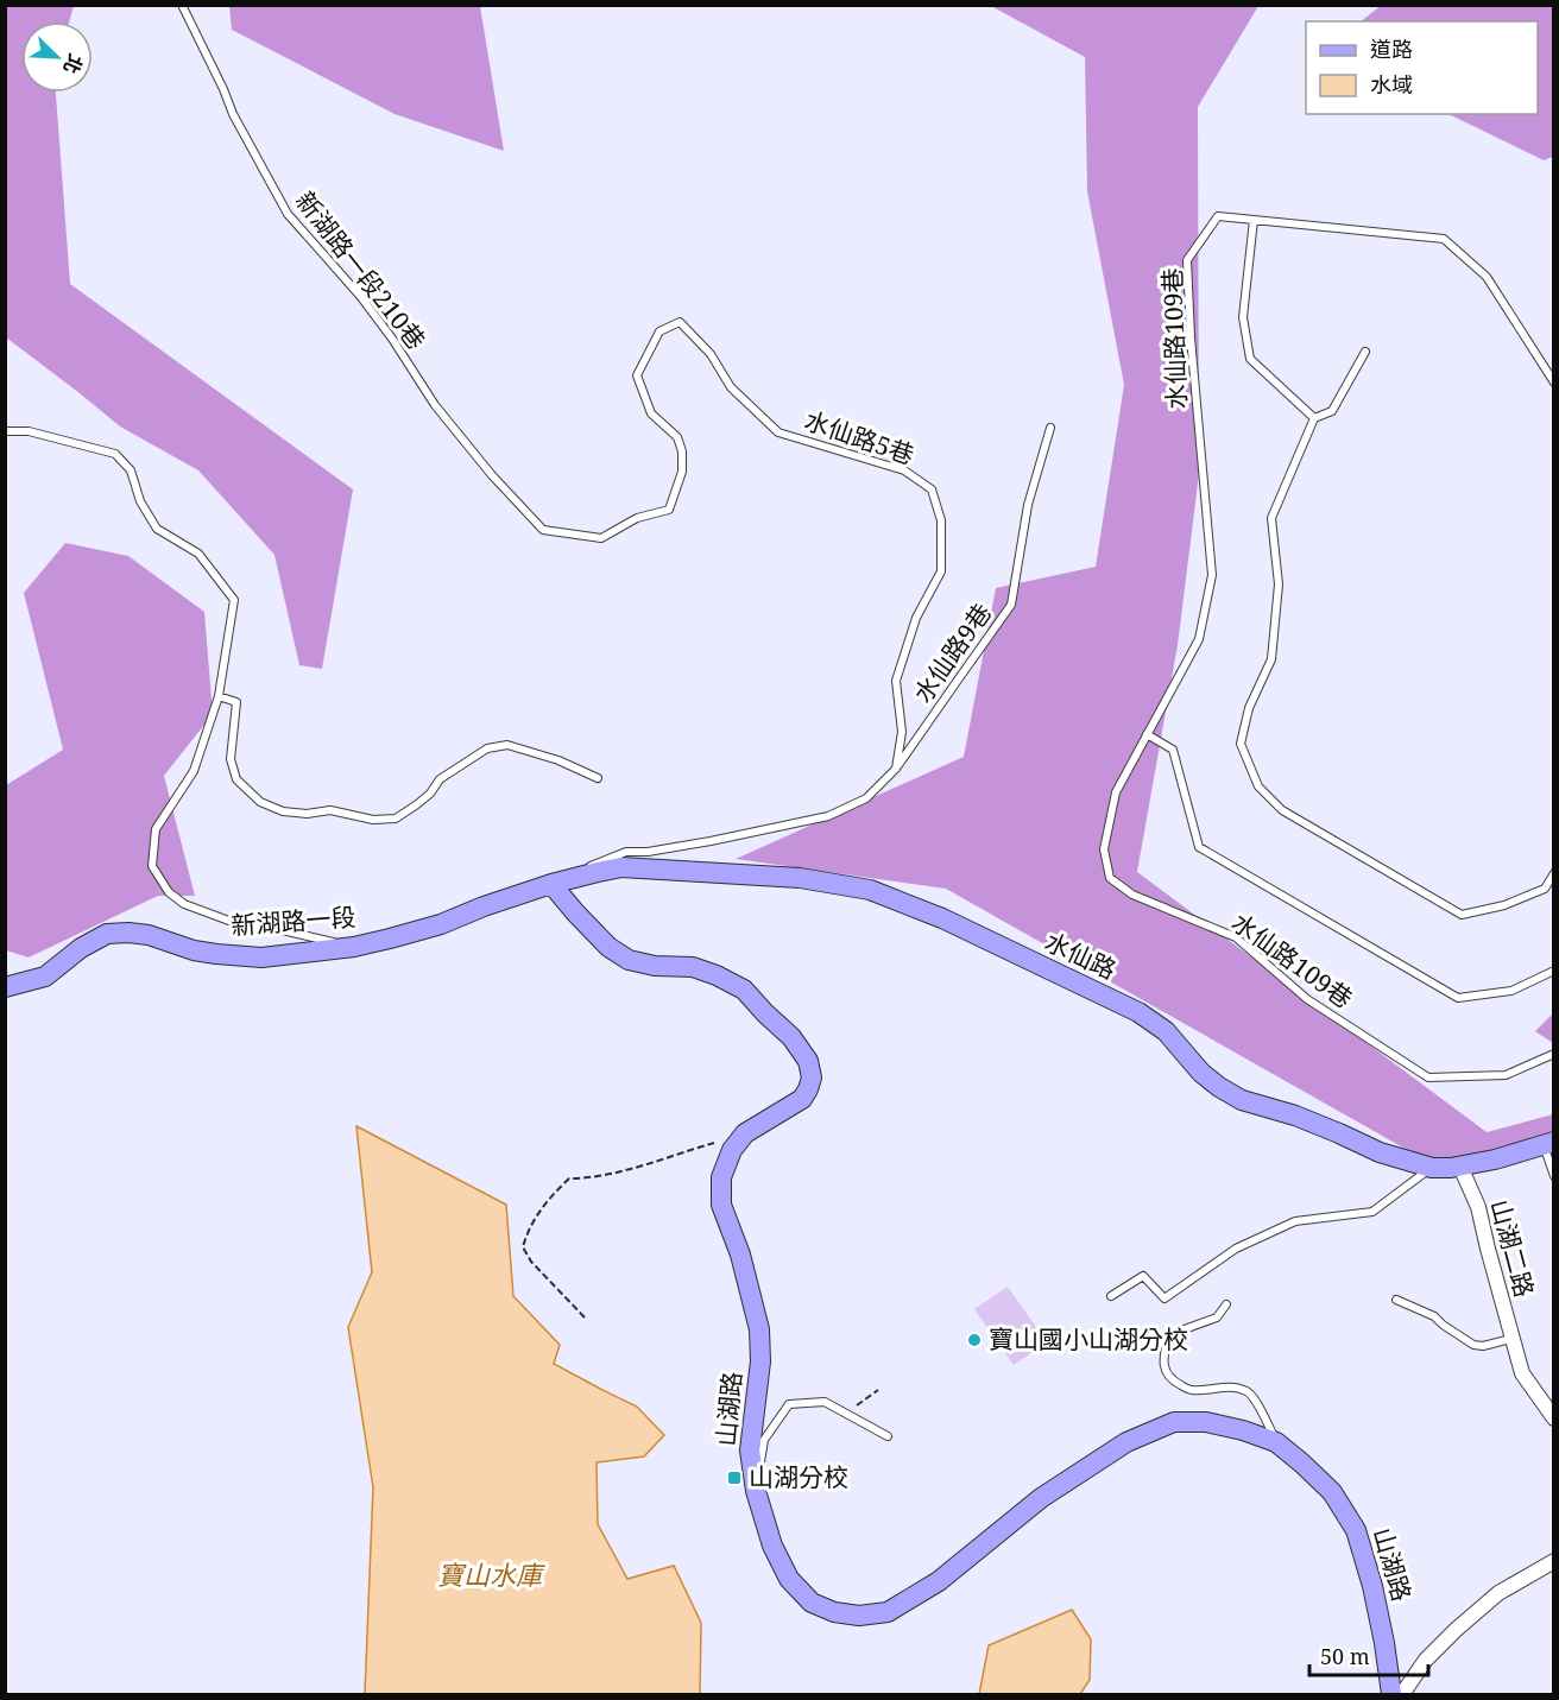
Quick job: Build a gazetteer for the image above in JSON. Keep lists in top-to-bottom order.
{
  "streets": {
    "street": [
      "新湖路一段",
      "水仙路",
      "山湖二路",
      "山湖路"
    ],
    "lane": [
      "新湖路一段210巷",
      "水仙路109巷",
      "水仙路5巷",
      "水仙路9巷"
    ]
  },
  "crossings": [
    ["新湖路一段210巷", "水仙路5巷"],
    ["水仙路5巷", "水仙路9巷"],
    ["新湖路一段", "水仙路"],
    ["新湖路一段", "山湖路"],
    ["水仙路", "山湖二路"],
    ["水仙路", "山湖路"]
  ],
  "water": ["寶山水庫"],
  "places": {
    "other": ["寶山國小山湖分校"],
    "transit": ["山湖分校"]
  },
  "legend": ["道路", "水域"],
  "scale_bar": "50 m",
  "north": "bottom right"
}
